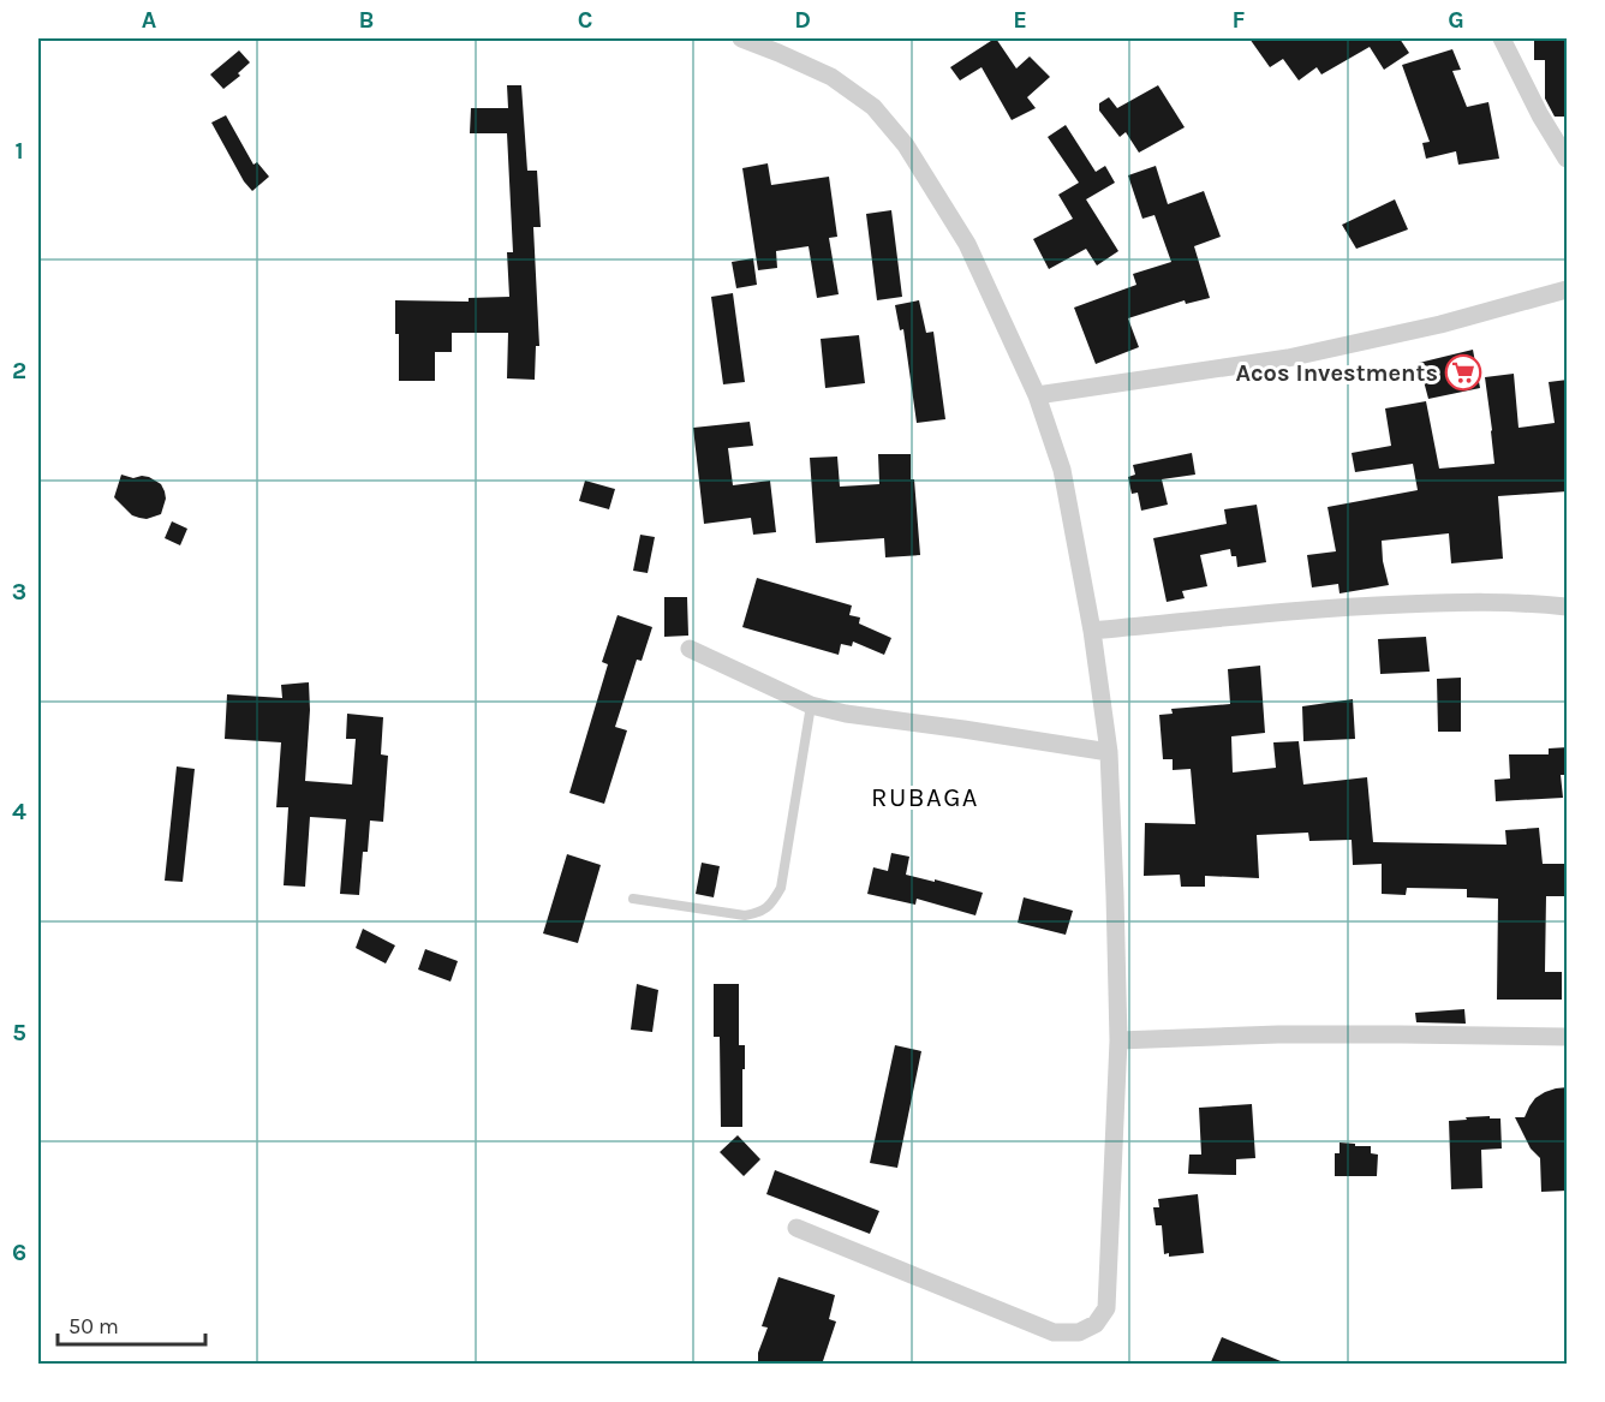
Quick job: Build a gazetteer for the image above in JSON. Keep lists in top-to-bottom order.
{
  "districts": ["RUBAGA"],
  "places": {
    "supermarket": ["Acos Investments"]
  },
  "scale_bar": "50 m",
  "grid": {
    "columns": [
      "A",
      "B",
      "C",
      "D",
      "E",
      "F",
      "G"
    ],
    "rows": [
      "1",
      "2",
      "3",
      "4",
      "5",
      "6"
    ]
  }
}
